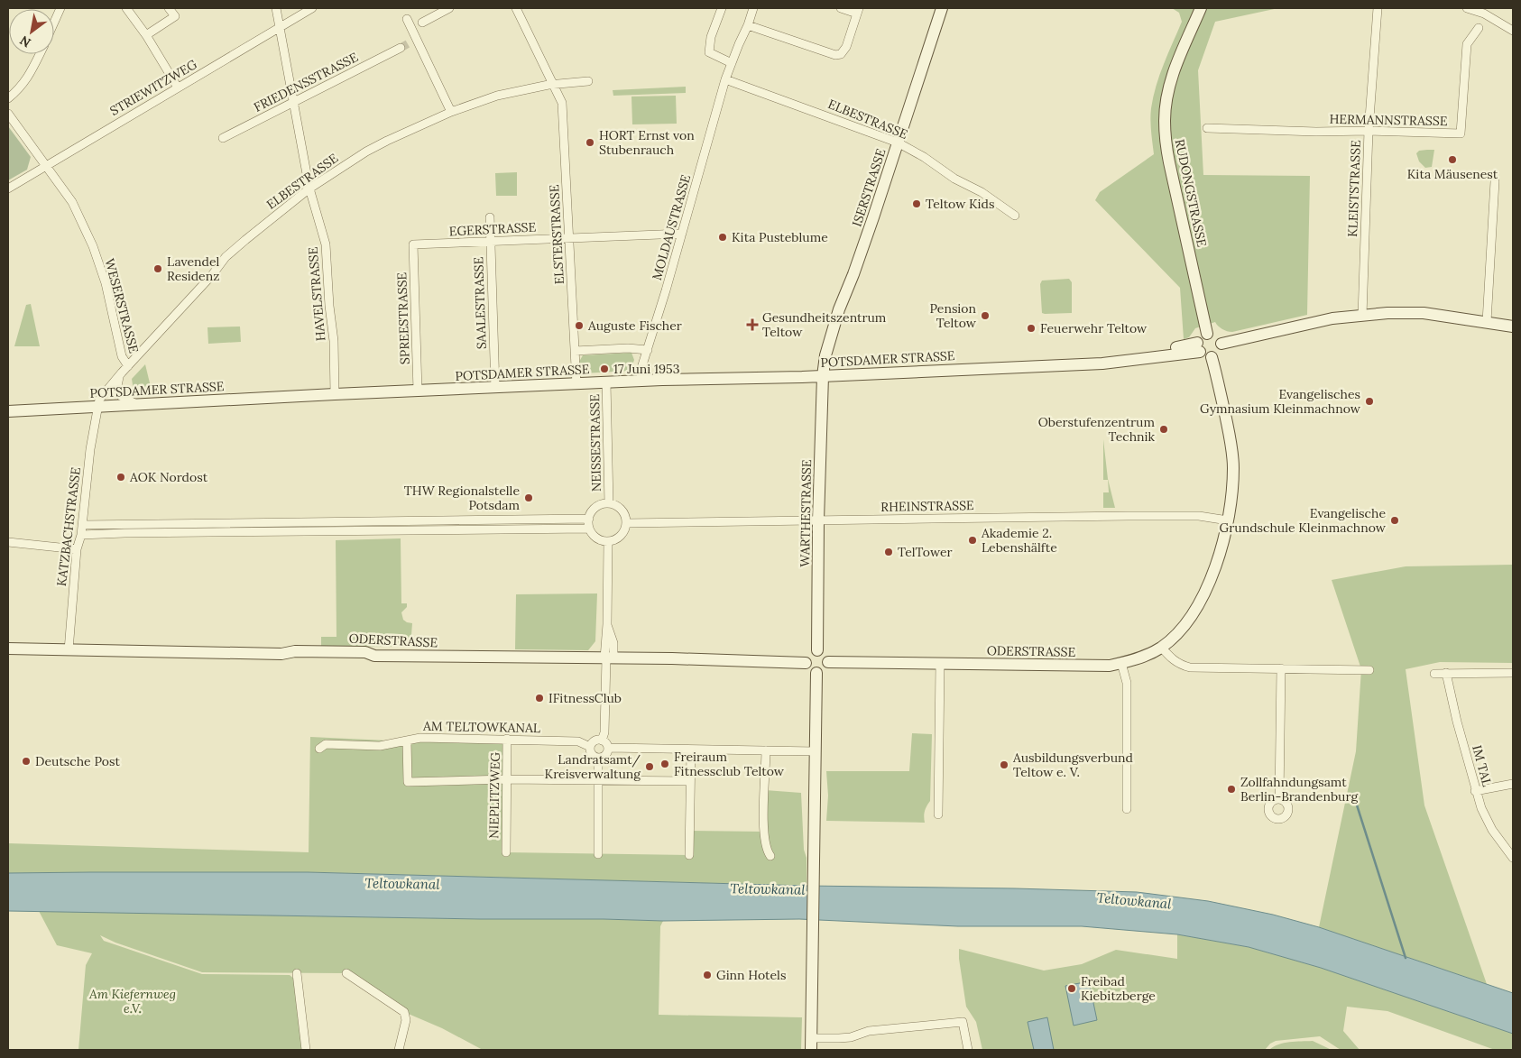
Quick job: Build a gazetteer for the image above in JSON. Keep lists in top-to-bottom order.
{
  "streets": {
    "street": [
      "FRIEDENSSTRASSE",
      "STRIEWITZWEG",
      "ELBESTRASSE",
      "HERMANNSTRASSE",
      "ISERSTRASSE",
      "KLEISTSTRASSE",
      "RUDONGSTRASSE",
      "MOLDAUSTRASSE",
      "EGERSTRASSE",
      "ELSTERSTRASSE",
      "HAVELSTRASSE",
      "SAALESTRASSE",
      "WESERSTRASSE",
      "SPREESTRASSE",
      "POTSDAMER STRASSE",
      "NEISSESTRASSE",
      "RHEINSTRASSE",
      "WARTHESTRASSE",
      "KATZBACHSTRASSE",
      "ODERSTRASSE",
      "AM TELTOWKANAL",
      "IM TAL",
      "NIEPLITZWEG"
    ]
  },
  "crossings": [
    ["FRIEDENSSTRASSE", "HAVELSTRASSE"],
    ["STRIEWITZWEG", "HAVELSTRASSE"],
    ["STRIEWITZWEG", "WESERSTRASSE"],
    ["ELBESTRASSE", "ISERSTRASSE"],
    ["ELBESTRASSE", "MOLDAUSTRASSE"],
    ["ELBESTRASSE", "ELSTERSTRASSE"],
    ["ELBESTRASSE", "HAVELSTRASSE"],
    ["ELBESTRASSE", "WESERSTRASSE"],
    ["ELBESTRASSE", "POTSDAMER STRASSE"],
    ["ELBESTRASSE", "KATZBACHSTRASSE"],
    ["HERMANNSTRASSE", "KLEISTSTRASSE"],
    ["ISERSTRASSE", "POTSDAMER STRASSE"],
    ["ISERSTRASSE", "WARTHESTRASSE"],
    ["RUDONGSTRASSE", "POTSDAMER STRASSE"],
    ["RUDONGSTRASSE", "ODERSTRASSE"],
    ["MOLDAUSTRASSE", "EGERSTRASSE"],
    ["MOLDAUSTRASSE", "POTSDAMER STRASSE"],
    ["EGERSTRASSE", "ELSTERSTRASSE"],
    ["EGERSTRASSE", "SAALESTRASSE"],
    ["EGERSTRASSE", "SPREESTRASSE"],
    ["ELSTERSTRASSE", "POTSDAMER STRASSE"],
    ["HAVELSTRASSE", "POTSDAMER STRASSE"],
    ["SAALESTRASSE", "POTSDAMER STRASSE"],
    ["SPREESTRASSE", "POTSDAMER STRASSE"],
    ["POTSDAMER STRASSE", "NEISSESTRASSE"],
    ["POTSDAMER STRASSE", "WARTHESTRASSE"],
    ["POTSDAMER STRASSE", "KATZBACHSTRASSE"],
    ["POTSDAMER STRASSE", "ODERSTRASSE"],
    ["NEISSESTRASSE", "RHEINSTRASSE"],
    ["RHEINSTRASSE", "WARTHESTRASSE"],
    ["RHEINSTRASSE", "ODERSTRASSE"],
    ["WARTHESTRASSE", "ODERSTRASSE"],
    ["KATZBACHSTRASSE", "ODERSTRASSE"],
    ["AM TELTOWKANAL", "NIEPLITZWEG"]
  ],
  "water": ["Teltowkanal"],
  "parks": ["Am Kiefernweg e.V."],
  "places": {
    "other": [
      "HORT Ernst von Stubenrauch",
      "Kita Mäusenest",
      "Teltow Kids",
      "Kita Pusteblume",
      "Lavendel Residenz",
      "Pension Teltow",
      "Auguste Fischer",
      "Feuerwehr Teltow",
      "17 Juni 1953",
      "Evangelisches Gymnasium Kleinmachnow",
      "Oberstufenzentrum Technik",
      "AOK Nordost",
      "THW Regionalstelle Potsdam",
      "Evangelische Grundschule Kleinmachnow",
      "Akademie 2. Lebenshälfte",
      "TelTower",
      "IFitnessClub",
      "Deutsche Post",
      "Freiraum Fitnessclub Teltow",
      "Ausbildungsverbund Teltow e. V.",
      "Landratsamt/ Kreisverwaltung",
      "Zollfahndungsamt Berlin-Brandenburg",
      "Ginn Hotels",
      "Freibad Kiebitzberge"
    ],
    "health": ["Gesundheitszentrum Teltow"]
  },
  "north": "bottom left"
}
